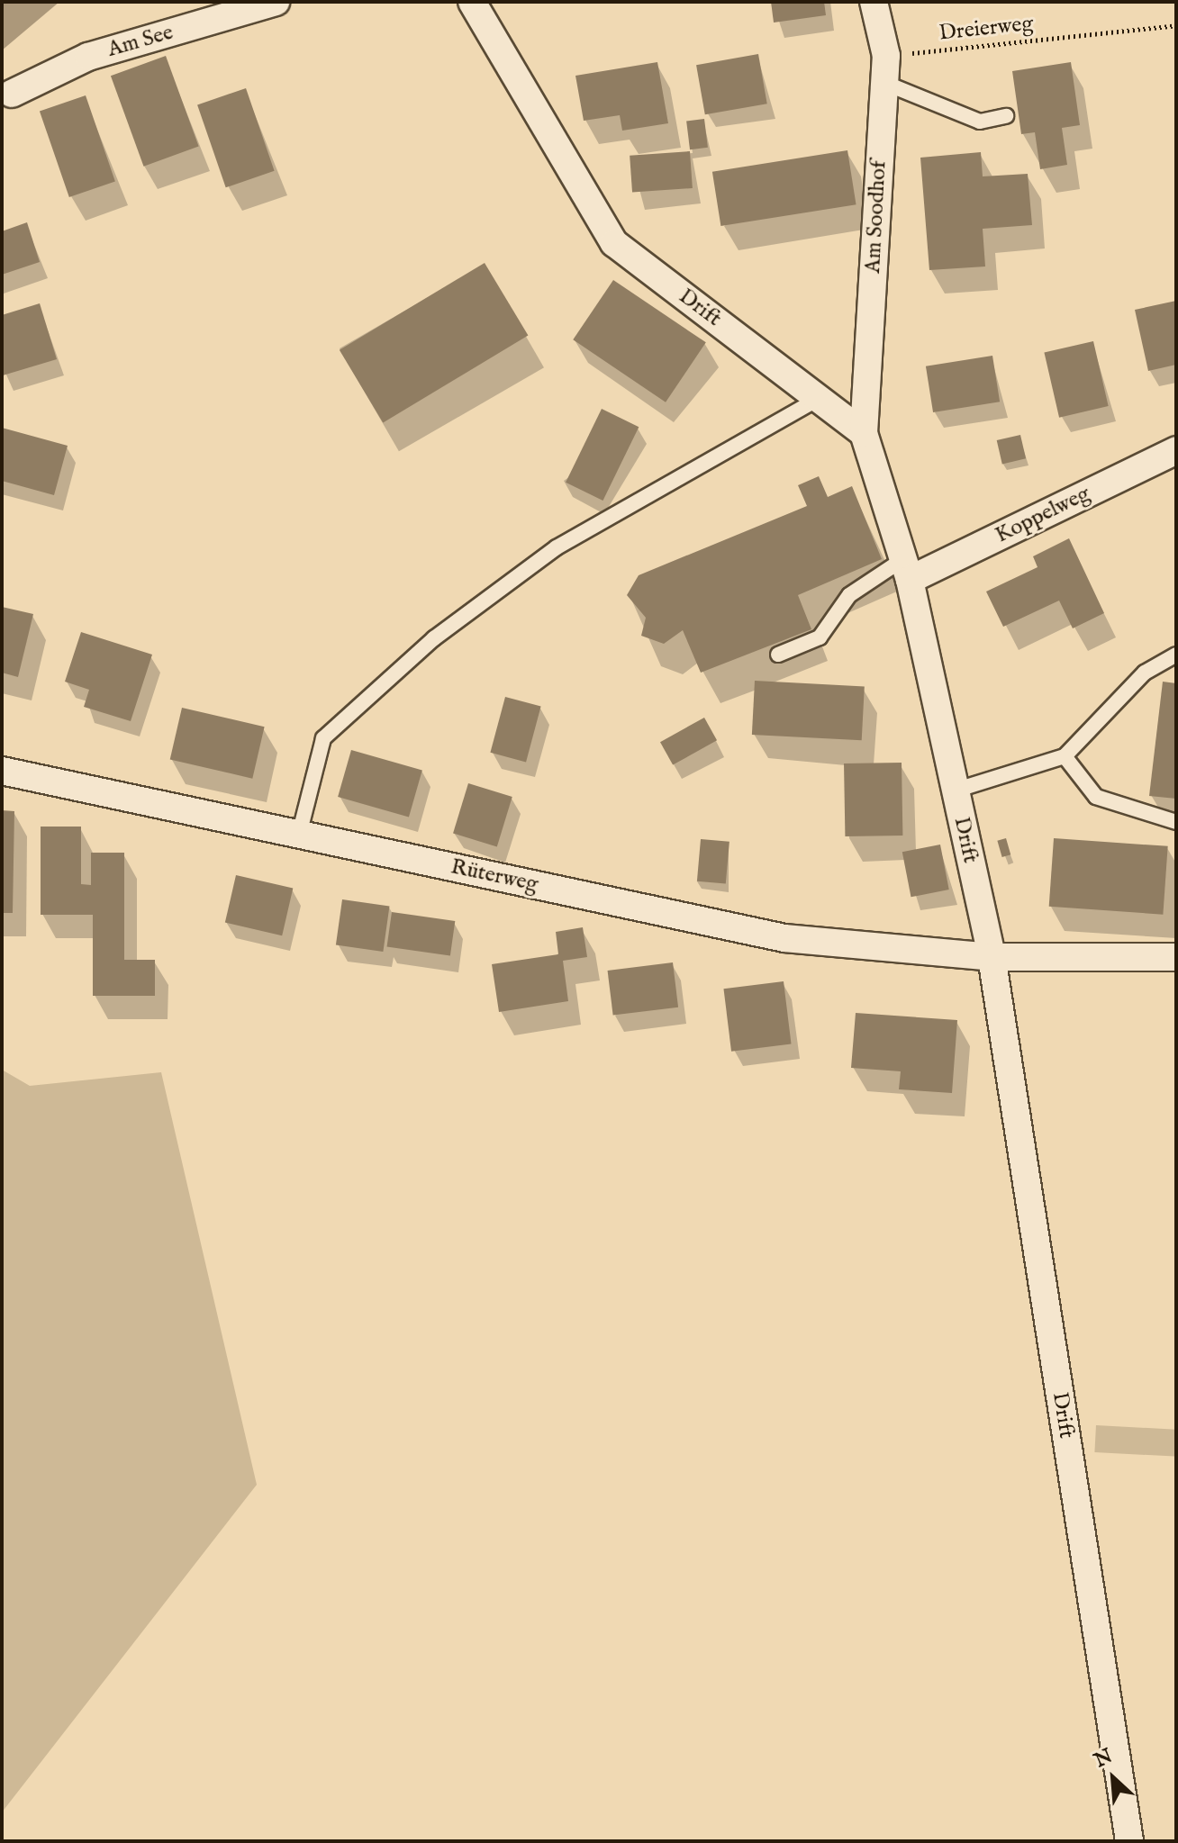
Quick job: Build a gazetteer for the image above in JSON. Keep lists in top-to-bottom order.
{
  "streets": {
    "street": [
      "Am See",
      "Am Soodhof",
      "Drift",
      "Koppelweg",
      "Rüterweg"
    ],
    "path": ["Dreierweg"]
  },
  "crossings": [
    ["Dreierweg", "Am Soodhof"],
    ["Am Soodhof", "Drift"],
    ["Drift", "Koppelweg"],
    ["Drift", "Rüterweg"]
  ],
  "north": "top left"
}
